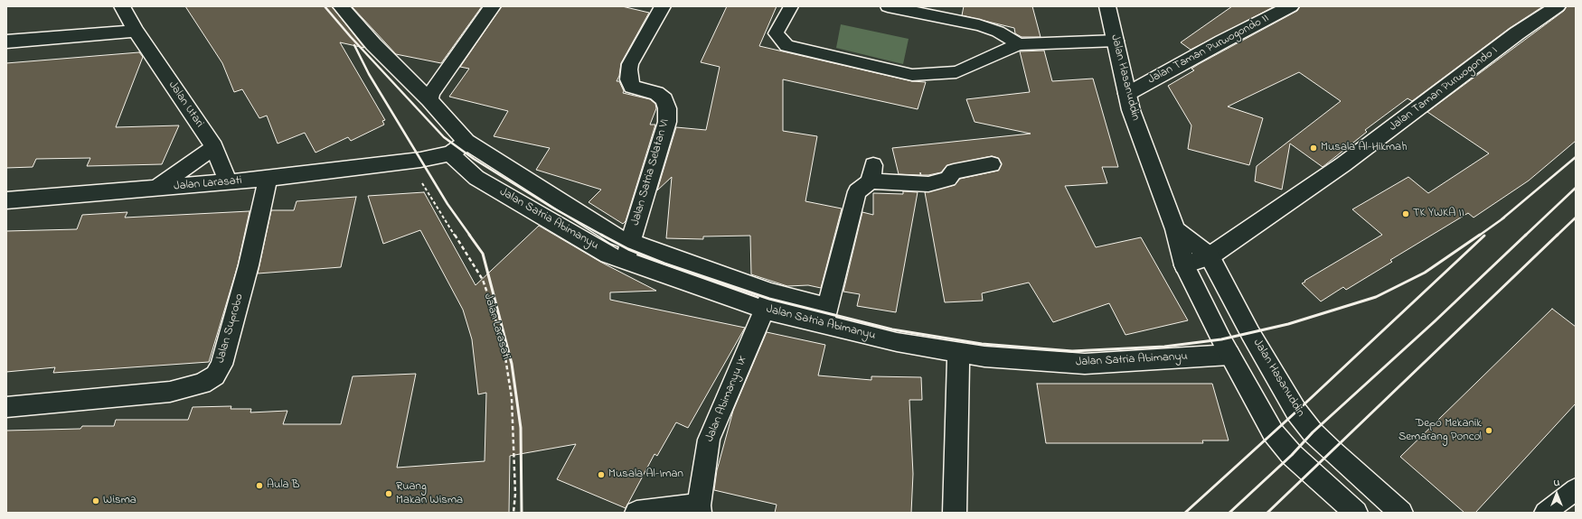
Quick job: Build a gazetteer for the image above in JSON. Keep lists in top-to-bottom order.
{
  "streets": {
    "street": [
      "Jalan Taman Purwogondo II",
      "Jalan Hasanuddin",
      "Jalan Taman Purwogondo I",
      "Jalan Utari",
      "Jalan Satria Selatan VI",
      "Jalan Larasati",
      "Jalan Satria Abimanyu",
      "Jalan Suprobo",
      "Jalan Abimanyu IX"
    ]
  },
  "crossings": [
    ["Jalan Taman Purwogondo II", "Jalan Hasanuddin"],
    ["Jalan Hasanuddin", "Jalan Taman Purwogondo I"],
    ["Jalan Hasanuddin", "Jalan Satria Abimanyu"],
    ["Jalan Utari", "Jalan Larasati"],
    ["Jalan Satria Selatan VI", "Jalan Satria Abimanyu"],
    ["Jalan Larasati", "Jalan Satria Abimanyu"],
    ["Jalan Larasati", "Jalan Suprobo"],
    ["Jalan Satria Abimanyu", "Jalan Abimanyu IX"]
  ],
  "places": [
    "Musala Al-Hikmah",
    "TK YWKA II",
    "Depo Mekanik Semarang Poncol",
    "Musala Al-Iman",
    "Aula B",
    "Ruang Makan Wisma",
    "Wisma"
  ],
  "north": "top"
}
